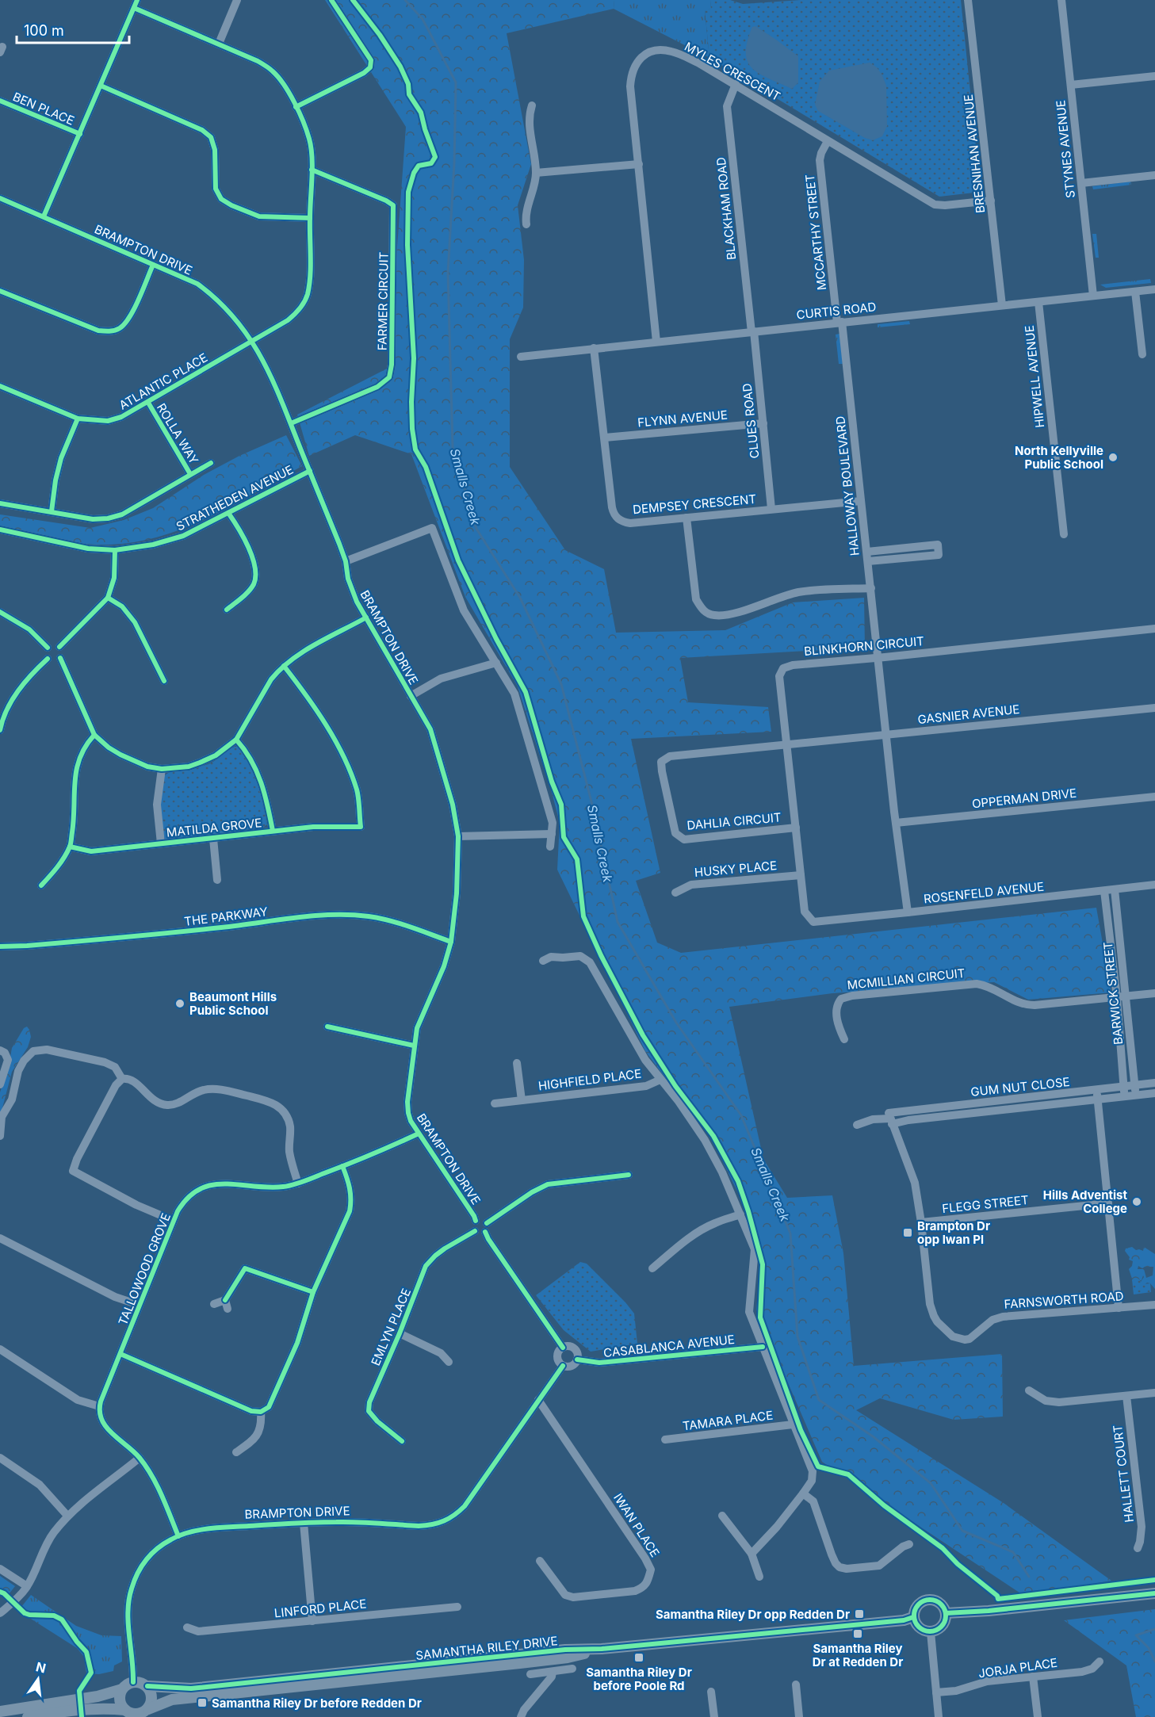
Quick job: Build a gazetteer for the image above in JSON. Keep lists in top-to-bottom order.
{
  "streets": {
    "main road": ["SAMANTHA RILEY DRIVE"],
    "street": [
      "MYLES CRESCENT",
      "BEN PLACE",
      "STYNES AVENUE",
      "BRESNIHAN AVENUE",
      "BLACKHAM ROAD",
      "MCCARTHY STREET",
      "BRAMPTON DRIVE",
      "FARMER CIRCUIT",
      "CURTIS ROAD",
      "HIPWELL AVENUE",
      "ATLANTIC PLACE",
      "FLYNN AVENUE",
      "CLUES ROAD",
      "ROLLA WAY",
      "HALLOWAY BOULEVARD",
      "STRATHEDEN AVENUE",
      "DEMPSEY CRESCENT",
      "BLINKHORN CIRCUIT",
      "GASNIER AVENUE",
      "OPPERMAN DRIVE",
      "DAHLIA CIRCUIT",
      "MATILDA GROVE",
      "HUSKY PLACE",
      "ROSENFELD AVENUE",
      "THE PARKWAY",
      "MCMILLIAN CIRCUIT",
      "BARWICK STREET",
      "HIGHFIELD PLACE",
      "GUM NUT CLOSE",
      "FLEGG STREET",
      "TALLOWOOD GROVE",
      "FARNSWORTH ROAD",
      "EMLYN PLACE",
      "CASABLANCA AVENUE",
      "TAMARA PLACE",
      "HALLETT COURT",
      "IWAN PLACE",
      "LINFORD PLACE",
      "JORJA PLACE"
    ]
  },
  "crossings": [
    ["MYLES CRESCENT", "BRESNIHAN AVENUE"],
    ["MYLES CRESCENT", "BLACKHAM ROAD"],
    ["MYLES CRESCENT", "MCCARTHY STREET"],
    ["MYLES CRESCENT", "CURTIS ROAD"],
    ["STYNES AVENUE", "CURTIS ROAD"],
    ["BRESNIHAN AVENUE", "CURTIS ROAD"],
    ["BLACKHAM ROAD", "CURTIS ROAD"],
    ["BLACKHAM ROAD", "CLUES ROAD"],
    ["MCCARTHY STREET", "CURTIS ROAD"],
    ["MCCARTHY STREET", "HALLOWAY BOULEVARD"],
    ["BRAMPTON DRIVE", "FARMER CIRCUIT"],
    ["BRAMPTON DRIVE", "ATLANTIC PLACE"],
    ["BRAMPTON DRIVE", "STRATHEDEN AVENUE"],
    ["BRAMPTON DRIVE", "THE PARKWAY"],
    ["BRAMPTON DRIVE", "TALLOWOOD GROVE"],
    ["BRAMPTON DRIVE", "EMLYN PLACE"],
    ["BRAMPTON DRIVE", "CASABLANCA AVENUE"],
    ["BRAMPTON DRIVE", "IWAN PLACE"],
    ["BRAMPTON DRIVE", "SAMANTHA RILEY DRIVE"],
    ["FARMER CIRCUIT", "ATLANTIC PLACE"],
    ["CURTIS ROAD", "HIPWELL AVENUE"],
    ["CURTIS ROAD", "CLUES ROAD"],
    ["CURTIS ROAD", "HALLOWAY BOULEVARD"],
    ["CURTIS ROAD", "DEMPSEY CRESCENT"],
    ["ATLANTIC PLACE", "ROLLA WAY"],
    ["FLYNN AVENUE", "CLUES ROAD"],
    ["FLYNN AVENUE", "DEMPSEY CRESCENT"],
    ["CLUES ROAD", "DEMPSEY CRESCENT"],
    ["HALLOWAY BOULEVARD", "DEMPSEY CRESCENT"],
    ["HALLOWAY BOULEVARD", "BLINKHORN CIRCUIT"],
    ["HALLOWAY BOULEVARD", "ROSENFELD AVENUE"],
    ["BLINKHORN CIRCUIT", "GASNIER AVENUE"],
    ["BLINKHORN CIRCUIT", "DAHLIA CIRCUIT"],
    ["BLINKHORN CIRCUIT", "HUSKY PLACE"],
    ["BLINKHORN CIRCUIT", "ROSENFELD AVENUE"],
    ["GASNIER AVENUE", "DAHLIA CIRCUIT"],
    ["GASNIER AVENUE", "ROSENFELD AVENUE"],
    ["OPPERMAN DRIVE", "ROSENFELD AVENUE"],
    ["ROSENFELD AVENUE", "BARWICK STREET"],
    ["MCMILLIAN CIRCUIT", "BARWICK STREET"],
    ["BARWICK STREET", "GUM NUT CLOSE"],
    ["FLEGG STREET", "FARNSWORTH ROAD"]
  ],
  "water": ["Smalls Creek"],
  "places": {
    "other": ["North Kellyville Public School", "Beaumont Hills Public School", "Hills Adventist College"],
    "transit": [
      "Brampton Dr opp Iwan Pl",
      "Samantha Riley Dr opp Redden Dr",
      "Samantha Riley Dr at Redden Dr",
      "Samantha Riley Dr before Poole Rd",
      "Samantha Riley Dr before Redden Dr"
    ]
  },
  "scale_bar": "100 m",
  "north": "top"
}
